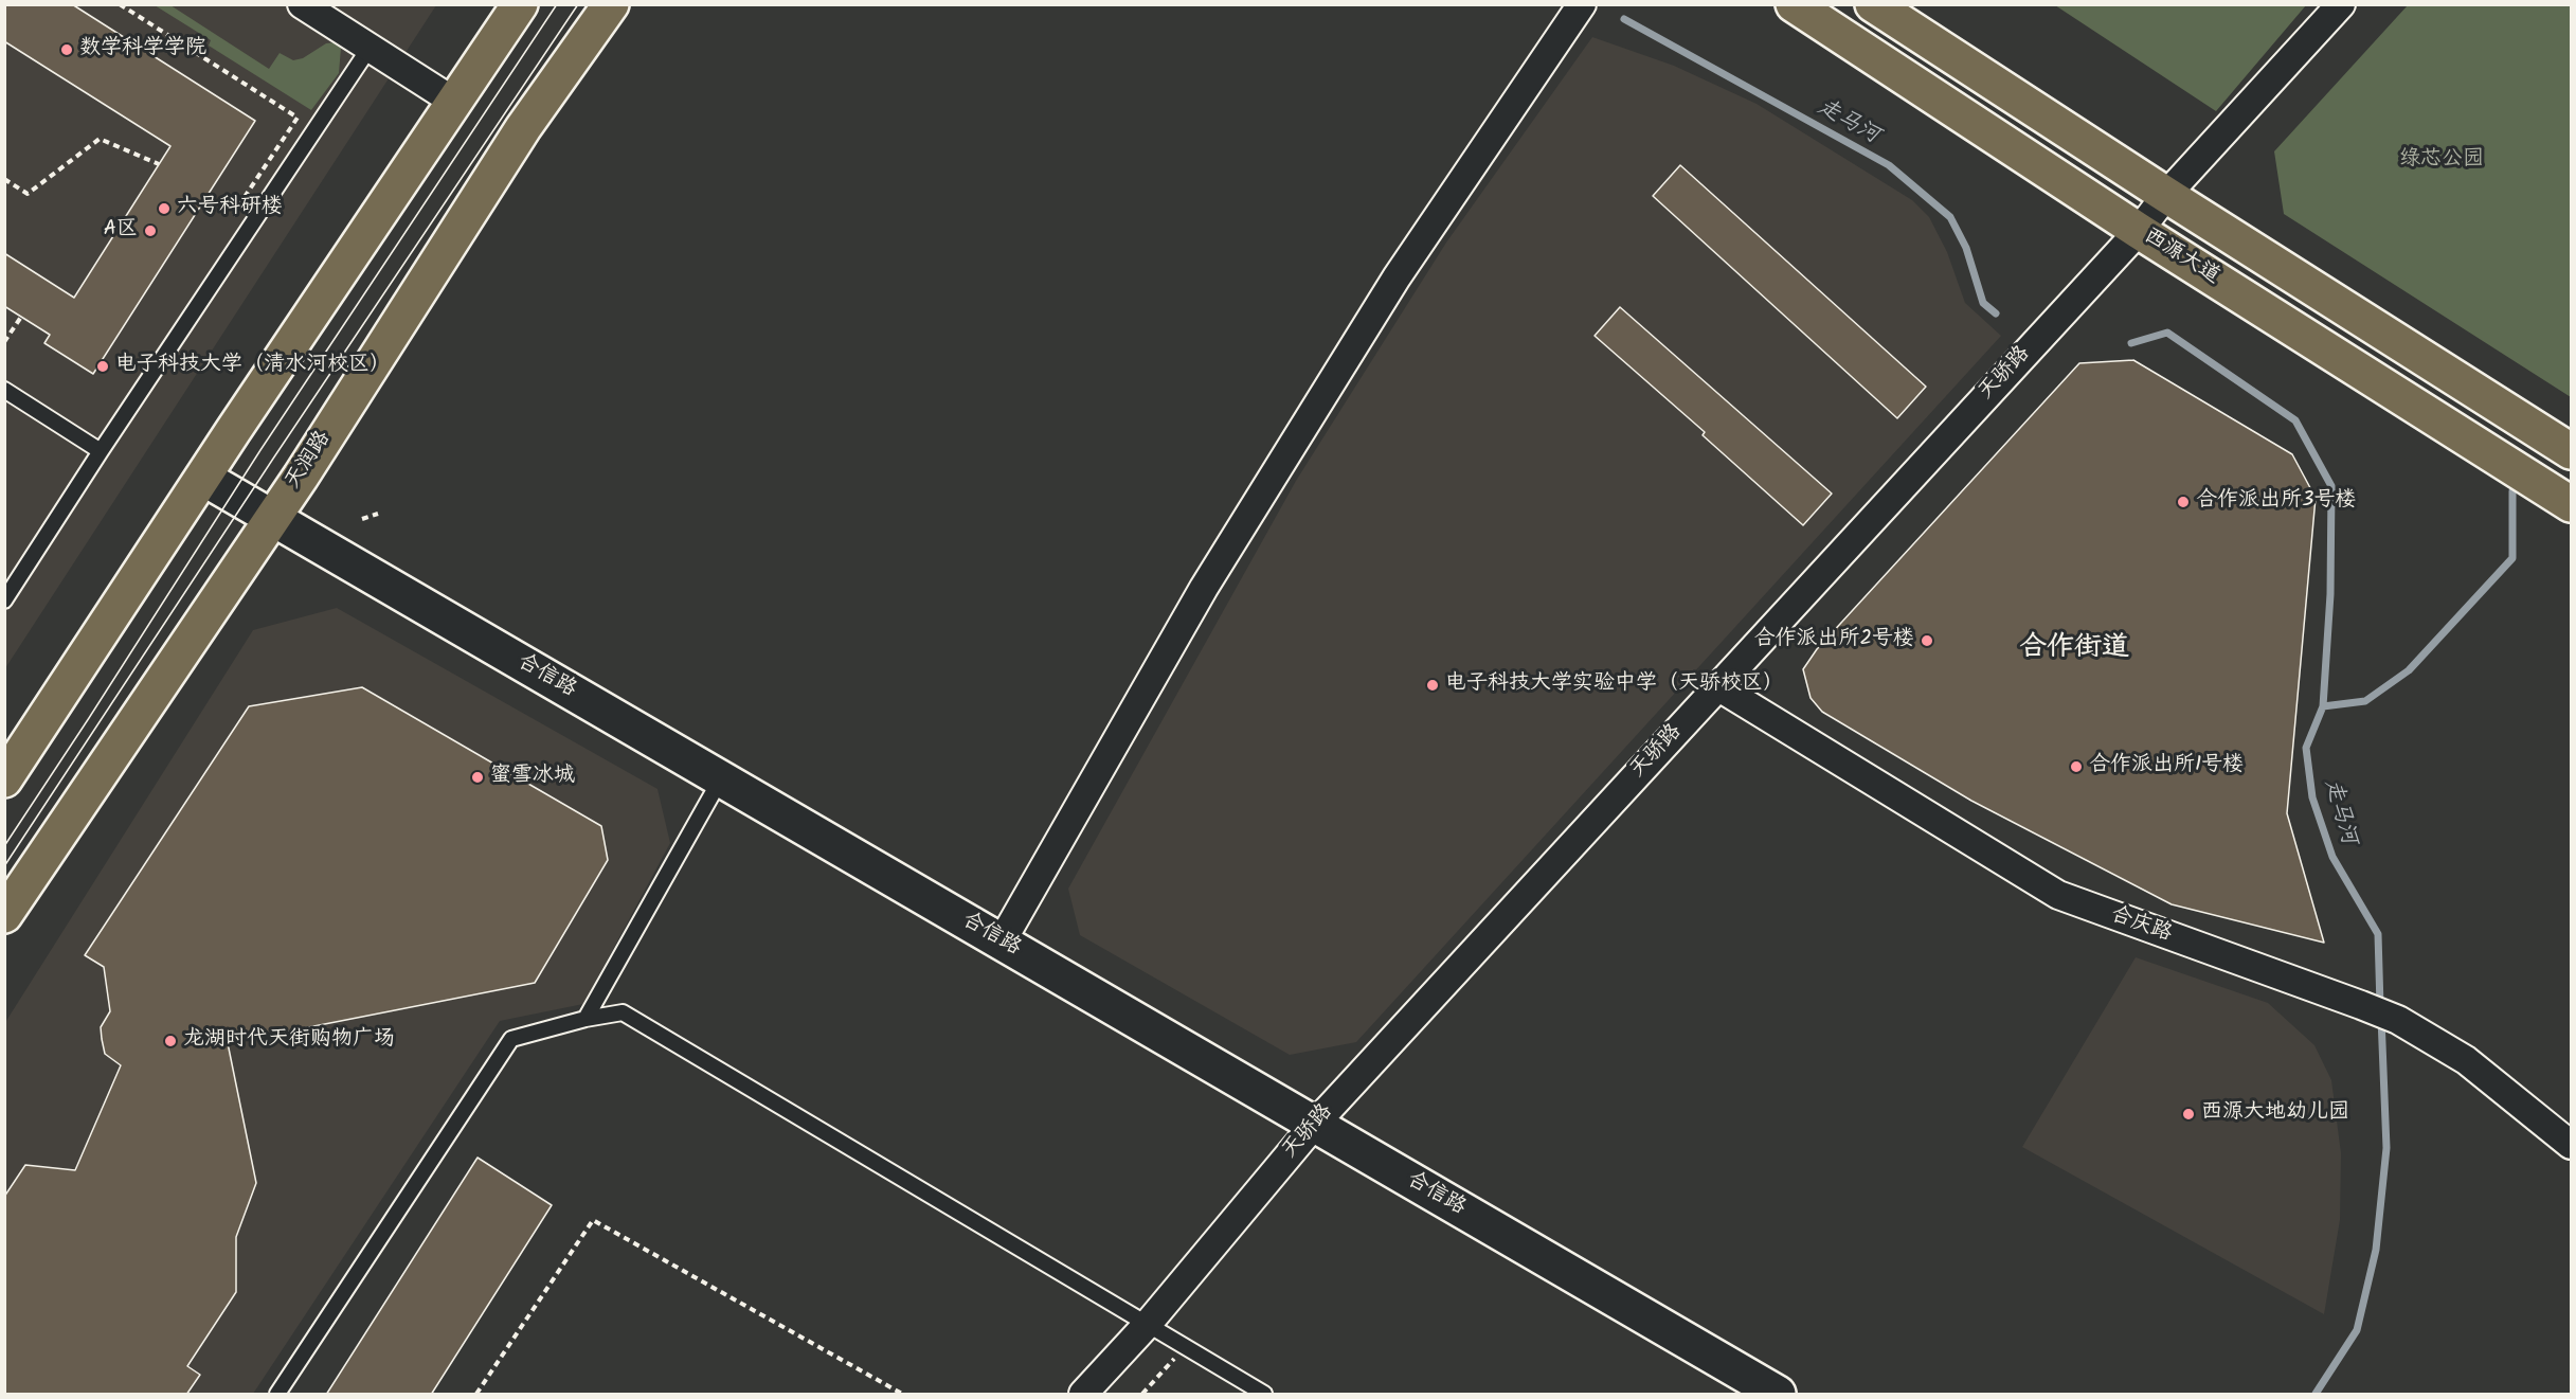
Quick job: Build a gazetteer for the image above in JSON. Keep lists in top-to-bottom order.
{
  "streets": {
    "main road": ["西源大道", "天润路"],
    "street": ["天骄路", "合信路", "合庆路"]
  },
  "crossings": [
    ["西源大道", "天骄路"],
    ["天骄路", "合信路"],
    ["天骄路", "合庆路"],
    ["天润路", "合信路"]
  ],
  "districts": ["合作街道"],
  "water": ["走马河"],
  "parks": ["绿芯公园"],
  "places": [
    "数学科学学院",
    "六号科研楼",
    "A区",
    "电子科技大学（清水河校区）",
    "合作派出所3号楼",
    "合作派出所2号楼",
    "电子科技大学实验中学（天骄校区）",
    "合作派出所1号楼",
    "蜜雪冰城",
    "龙湖时代天街购物广场",
    "西源大地幼儿园"
  ]
}
